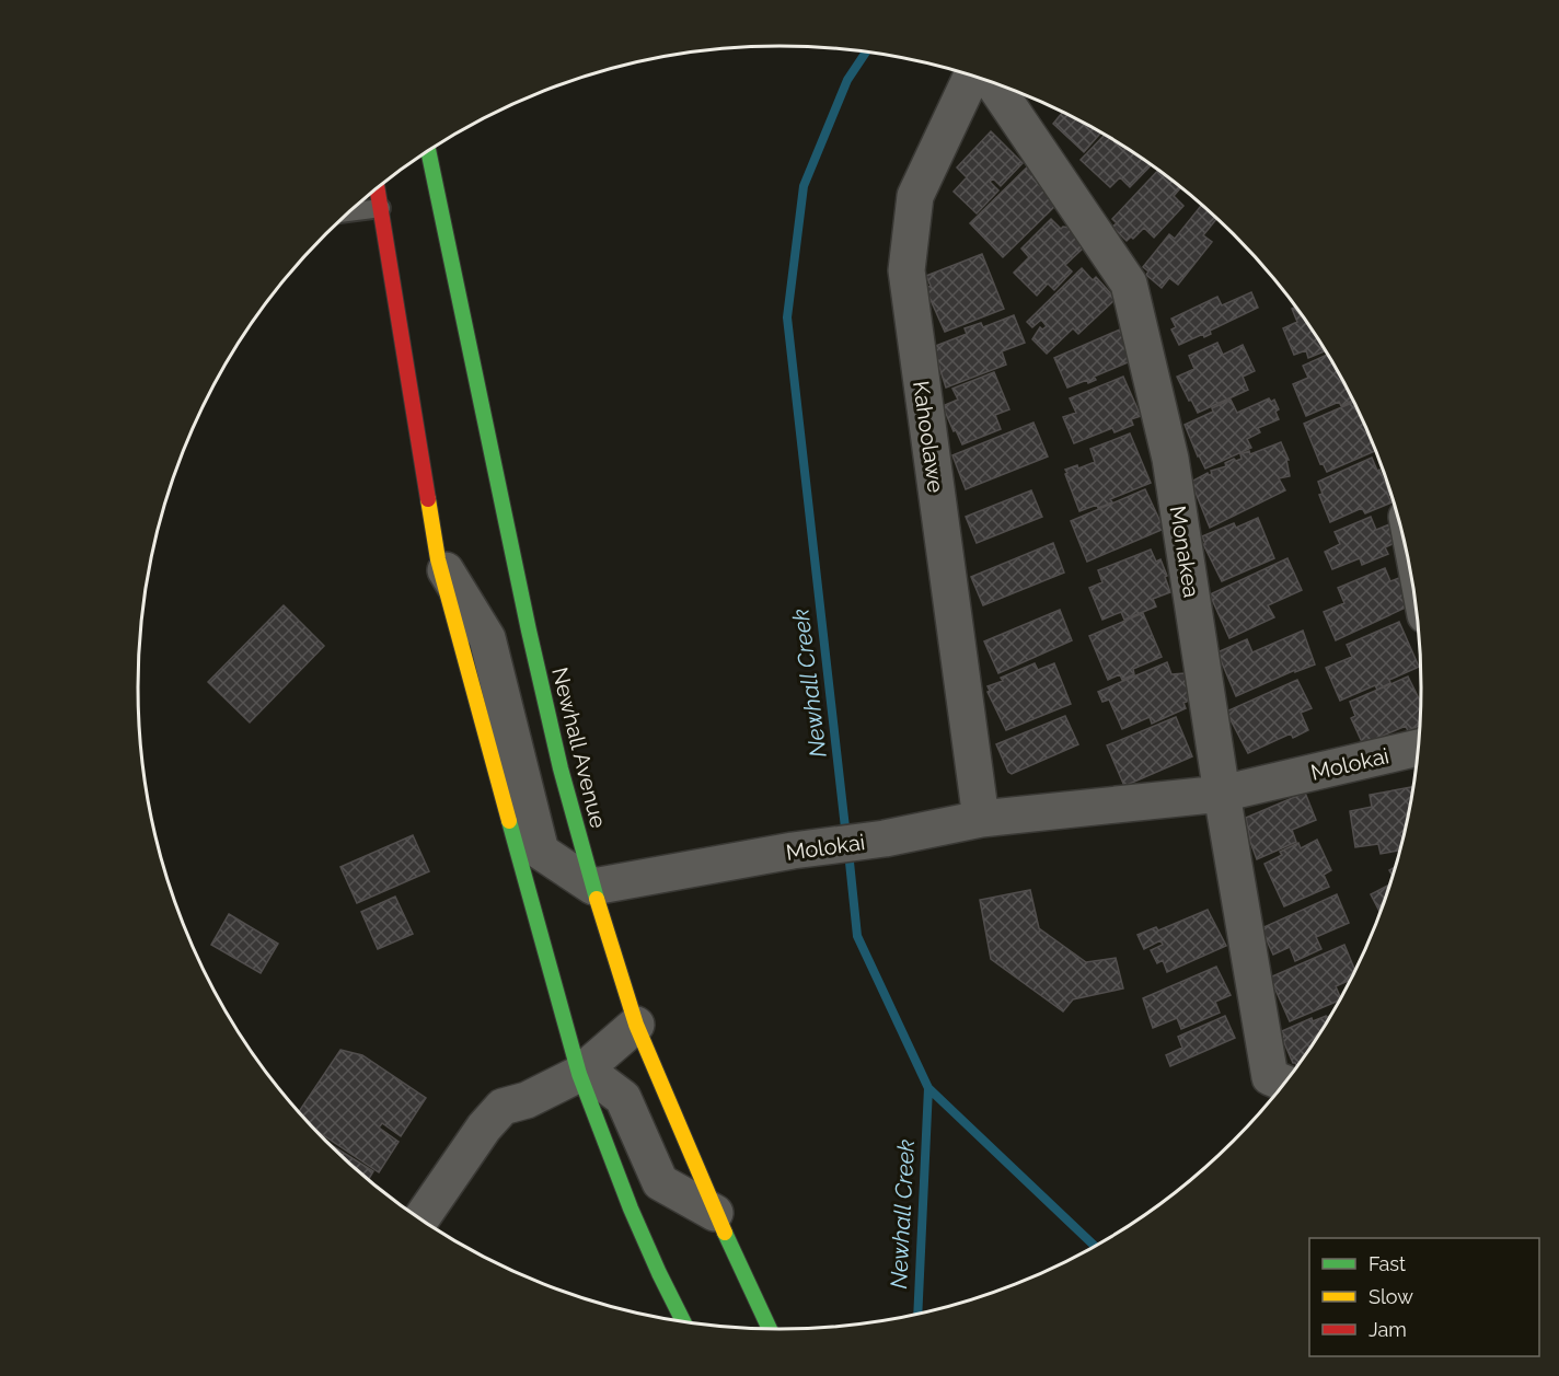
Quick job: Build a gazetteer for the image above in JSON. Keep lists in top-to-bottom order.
{
  "streets": {
    "main road": ["Newhall Avenue"],
    "street": ["Kahoolawe", "Monakea", "Molokai"]
  },
  "crossings": [
    ["Kahoolawe", "Molokai"],
    ["Monakea", "Molokai"],
    ["Newhall Avenue", "Molokai"]
  ],
  "water": ["Newhall Creek"],
  "legend": ["Fast", "Slow", "Jam"]
}
